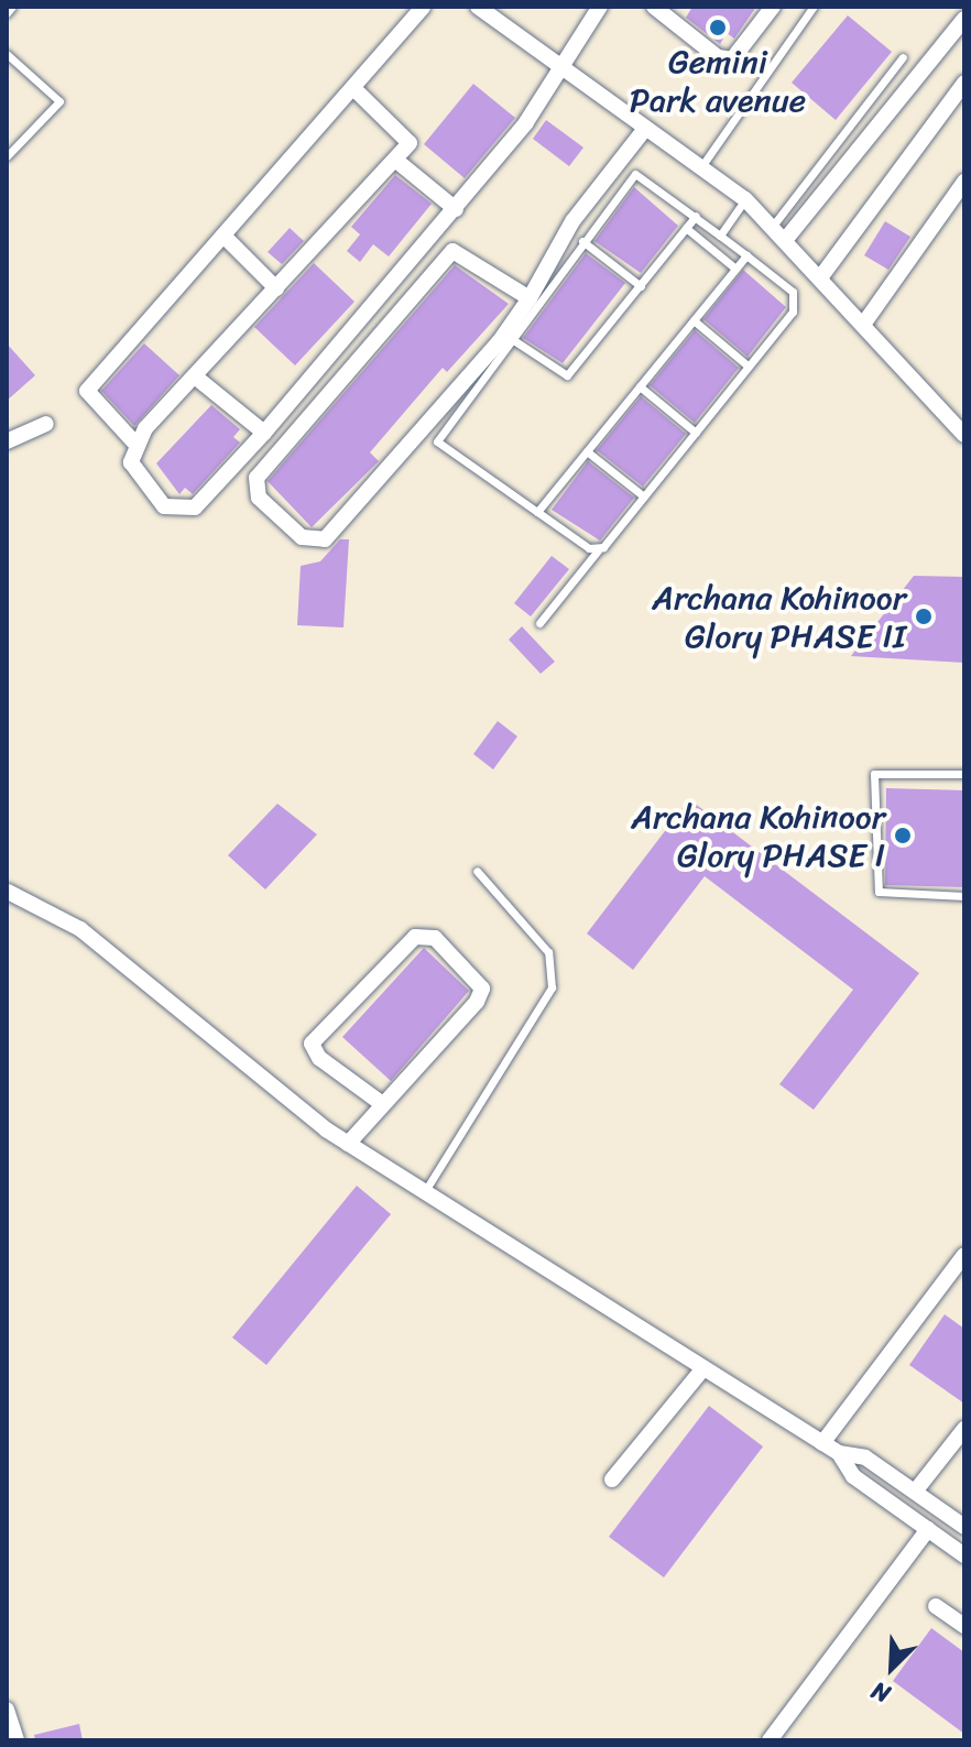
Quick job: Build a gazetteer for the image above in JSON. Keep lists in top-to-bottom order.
{
  "places": ["Gemini Park avenue", "Archana Kohinoor Glory PHASE II", "Archana Kohinoor Glory PHASE I"],
  "north": "bottom left"
}
